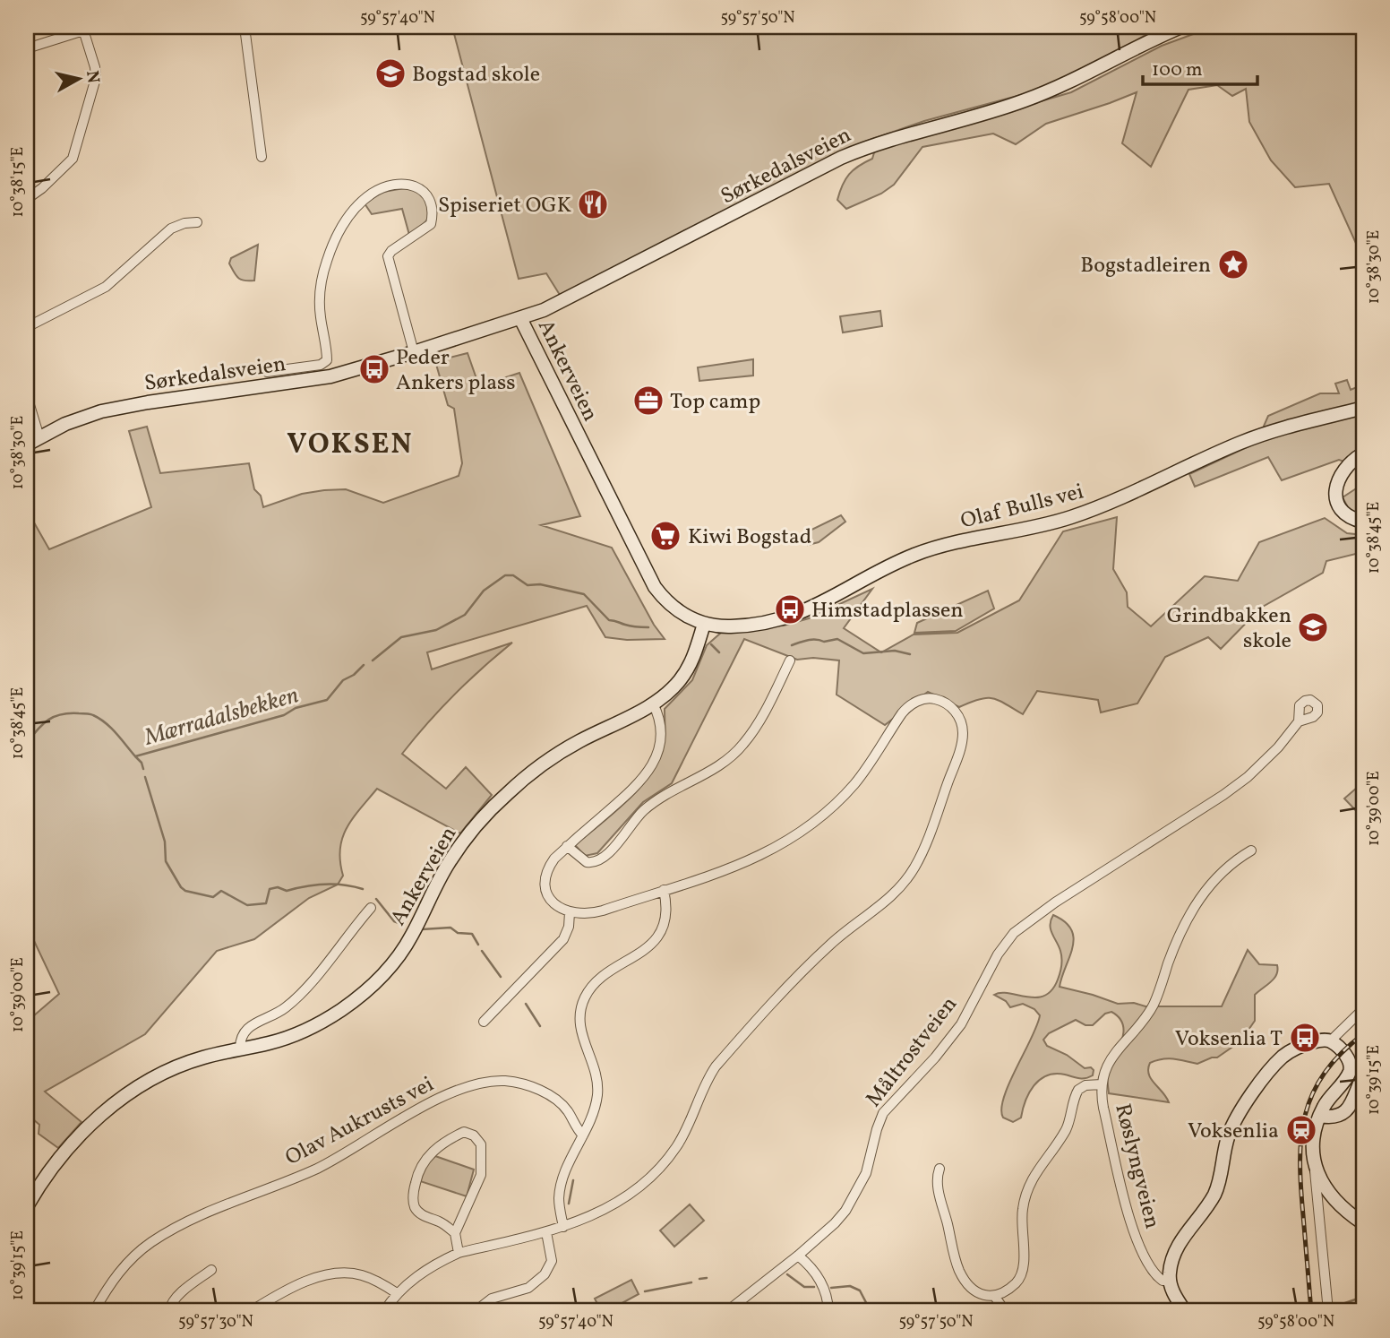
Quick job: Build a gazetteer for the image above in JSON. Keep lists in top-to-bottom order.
{
  "streets": {
    "street": [
      "Sørkedalsveien",
      "Ankerveien",
      "Olaf Bulls vei",
      "Måltrostveien",
      "Olav Aukrusts vei",
      "Røslyngveien"
    ]
  },
  "crossings": [
    ["Sørkedalsveien", "Ankerveien"],
    ["Ankerveien", "Olaf Bulls vei"]
  ],
  "districts": ["VOKSEN"],
  "water": ["Mærradalsbekken"],
  "places": {
    "school or university": ["Bogstad skole", "Grindbakken skole"],
    "restaurant": ["Spiseriet OGK"],
    "place": ["Bogstadleiren"],
    "bus stop": ["Peder Ankers plass", "Himstadplassen", "Voksenlia T"],
    "office": ["Top camp"],
    "supermarket": ["Kiwi Bogstad"],
    "station": ["Voksenlia"]
  },
  "scale_bar": "100 m",
  "north": "right",
  "coordinates": [
    "59°57'40\"N",
    "59°57'50\"N",
    "59°58'00\"N",
    "10°38'15\"E",
    "10°38'30\"E",
    "10°38'45\"E",
    "10°39'00\"E",
    "10°39'15\"E",
    "59°57'30\"N"
  ]
}
